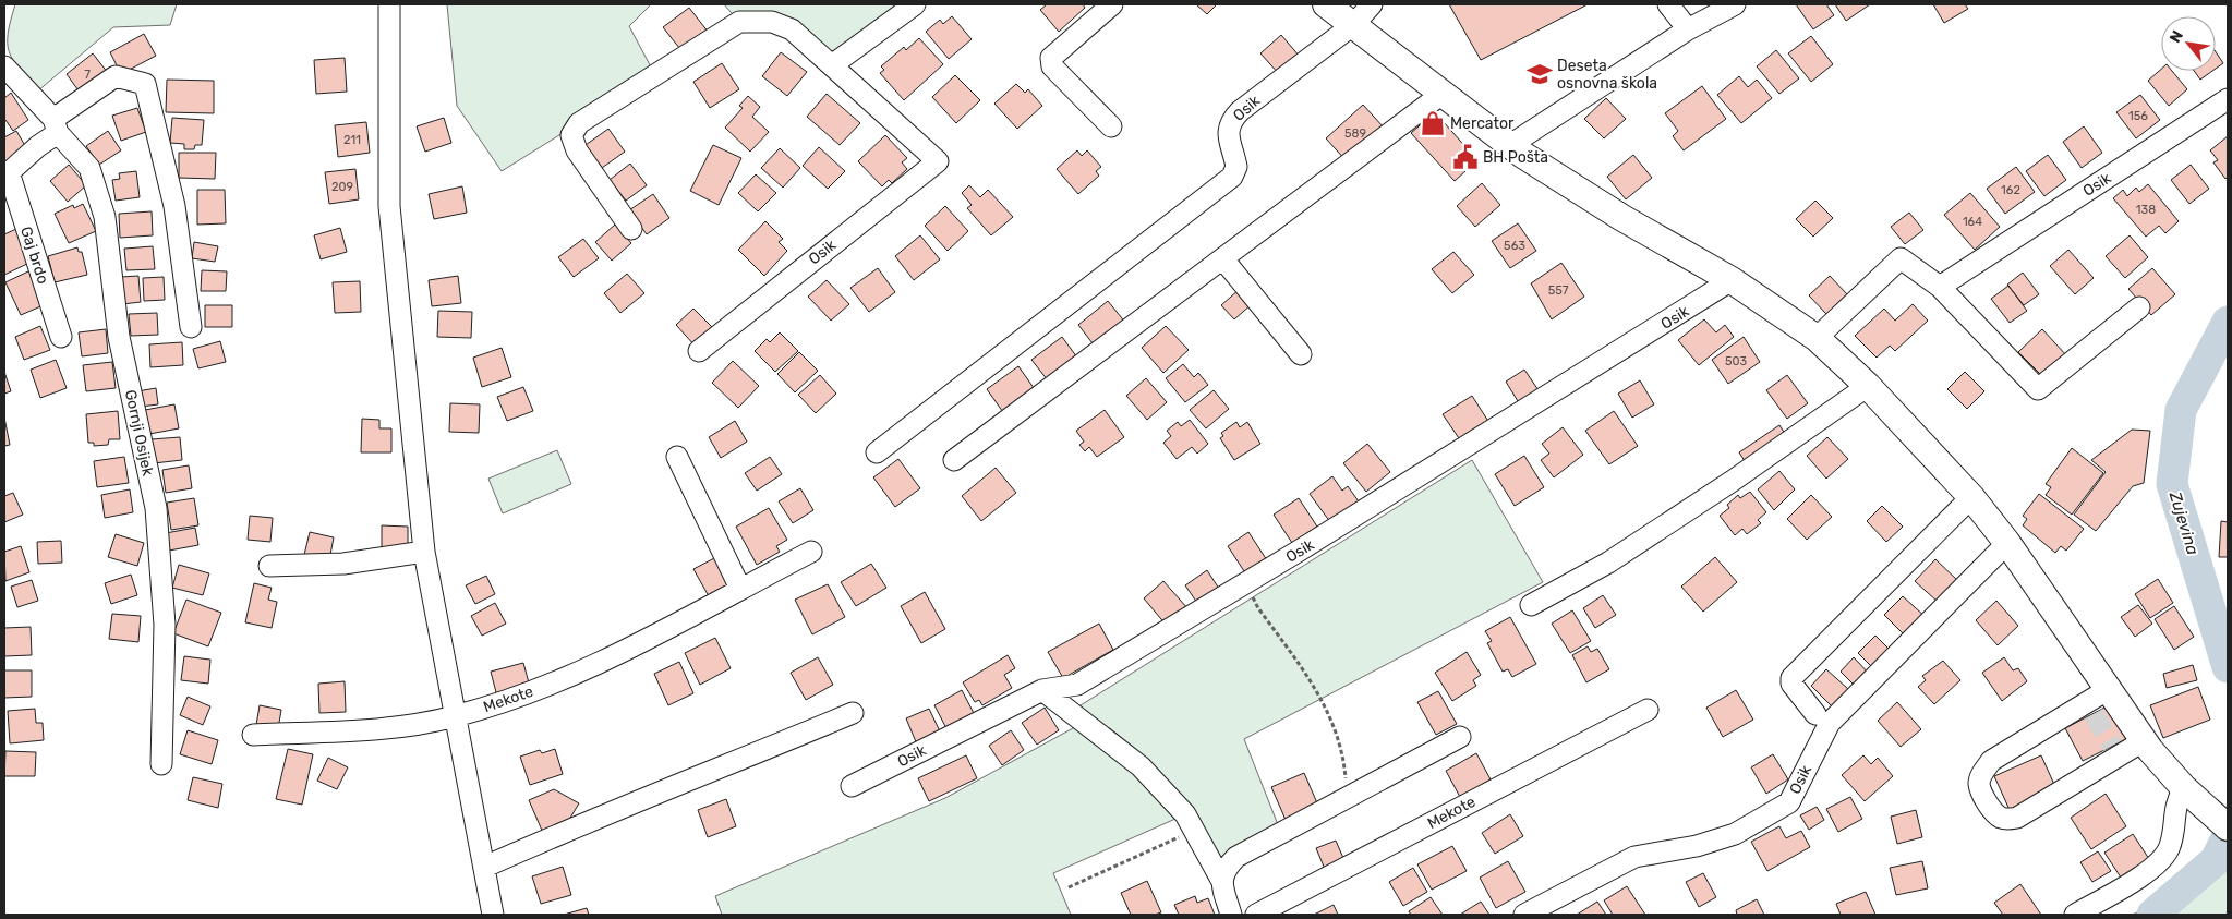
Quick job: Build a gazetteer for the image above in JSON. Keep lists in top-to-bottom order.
{
  "streets": {
    "street": [
      "Osik",
      "Gaj brdo",
      "Gornji Osijek",
      "Mekote"
    ]
  },
  "crossings": [
    ["Gaj brdo", "Gornji Osijek"]
  ],
  "water": ["Zujevina"],
  "places": {
    "school or university": ["Deseta osnovna škola"],
    "shop": ["Mercator"],
    "public building": ["BH Pošta"]
  },
  "house_numbers": [
    "7",
    "156",
    "589",
    "211",
    "209",
    "162",
    "138",
    "164",
    "563",
    "557",
    "503"
  ],
  "north": "top left"
}
